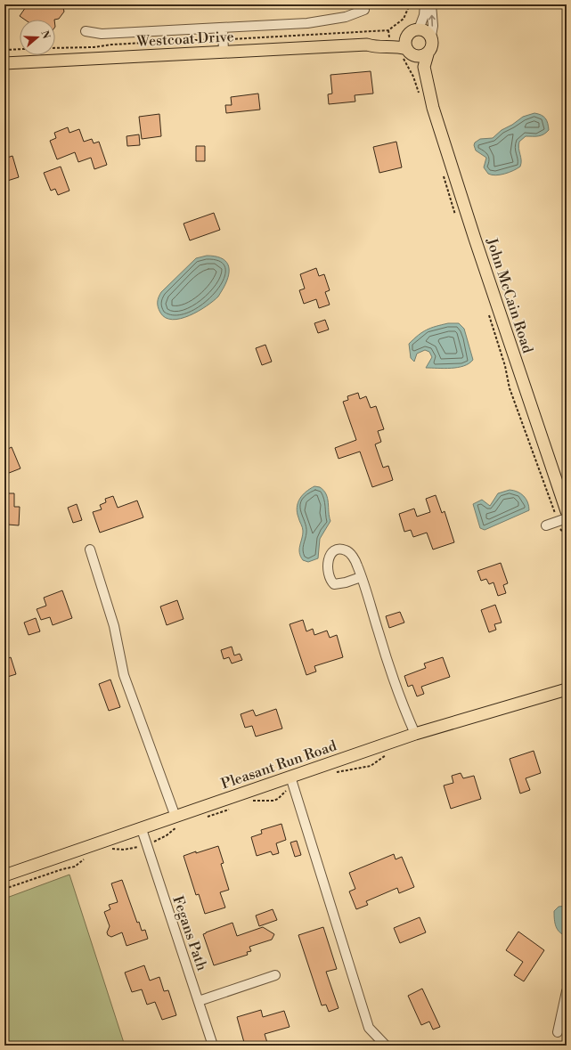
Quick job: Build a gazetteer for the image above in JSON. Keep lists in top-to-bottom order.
{
  "streets": {
    "main road": ["Westcoat Drive", "John McCain Road", "Pleasant Run Road"],
    "street": ["Fegans Path"]
  },
  "crossings": [
    ["Westcoat Drive", "John McCain Road"],
    ["Pleasant Run Road", "Fegans Path"]
  ],
  "north": "right"
}
